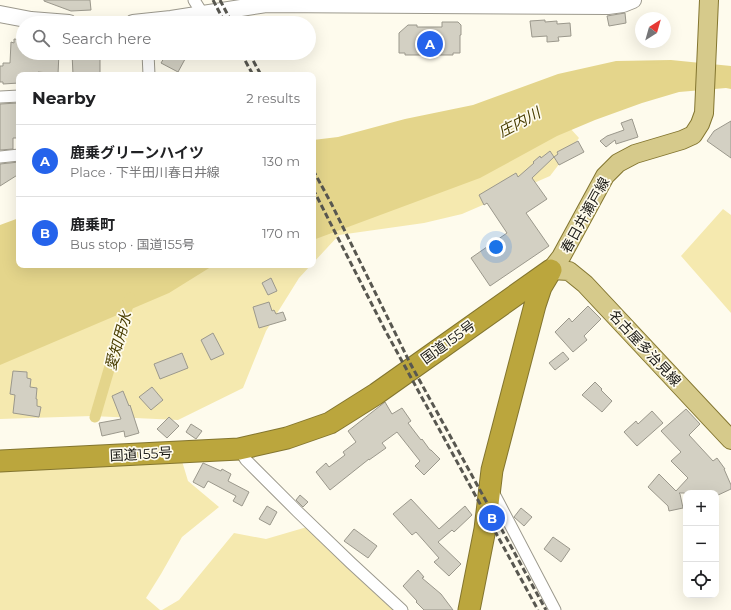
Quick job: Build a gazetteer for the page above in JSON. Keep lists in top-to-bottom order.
{
  "streets": {
    "highway": ["国道155号"],
    "main road": ["春日井瀬戸線", "名古屋多治見線"]
  },
  "crossings": [
    ["春日井瀬戸線", "国道155号"],
    ["春日井瀬戸線", "名古屋多治見線"],
    ["国道155号", "名古屋多治見線"]
  ],
  "water": ["庄内川", "愛知用水"],
  "north": "top right",
  "page": {
    "search": "Search here",
    "pins": ["A", "B"],
    "heading": ["Nearby", "2 results"],
    "list": [
      {
        "mark": "A",
        "name": "鹿乗グリーンハイツ",
        "note": "Place · 下半田川春日井線",
        "value": "130 m"
      },
      {
        "mark": "B",
        "name": "鹿乗町",
        "note": "Bus stop · 国道155号",
        "value": "170 m"
      }
    ],
    "map_buttons": ["+", "−"]
  }
}
